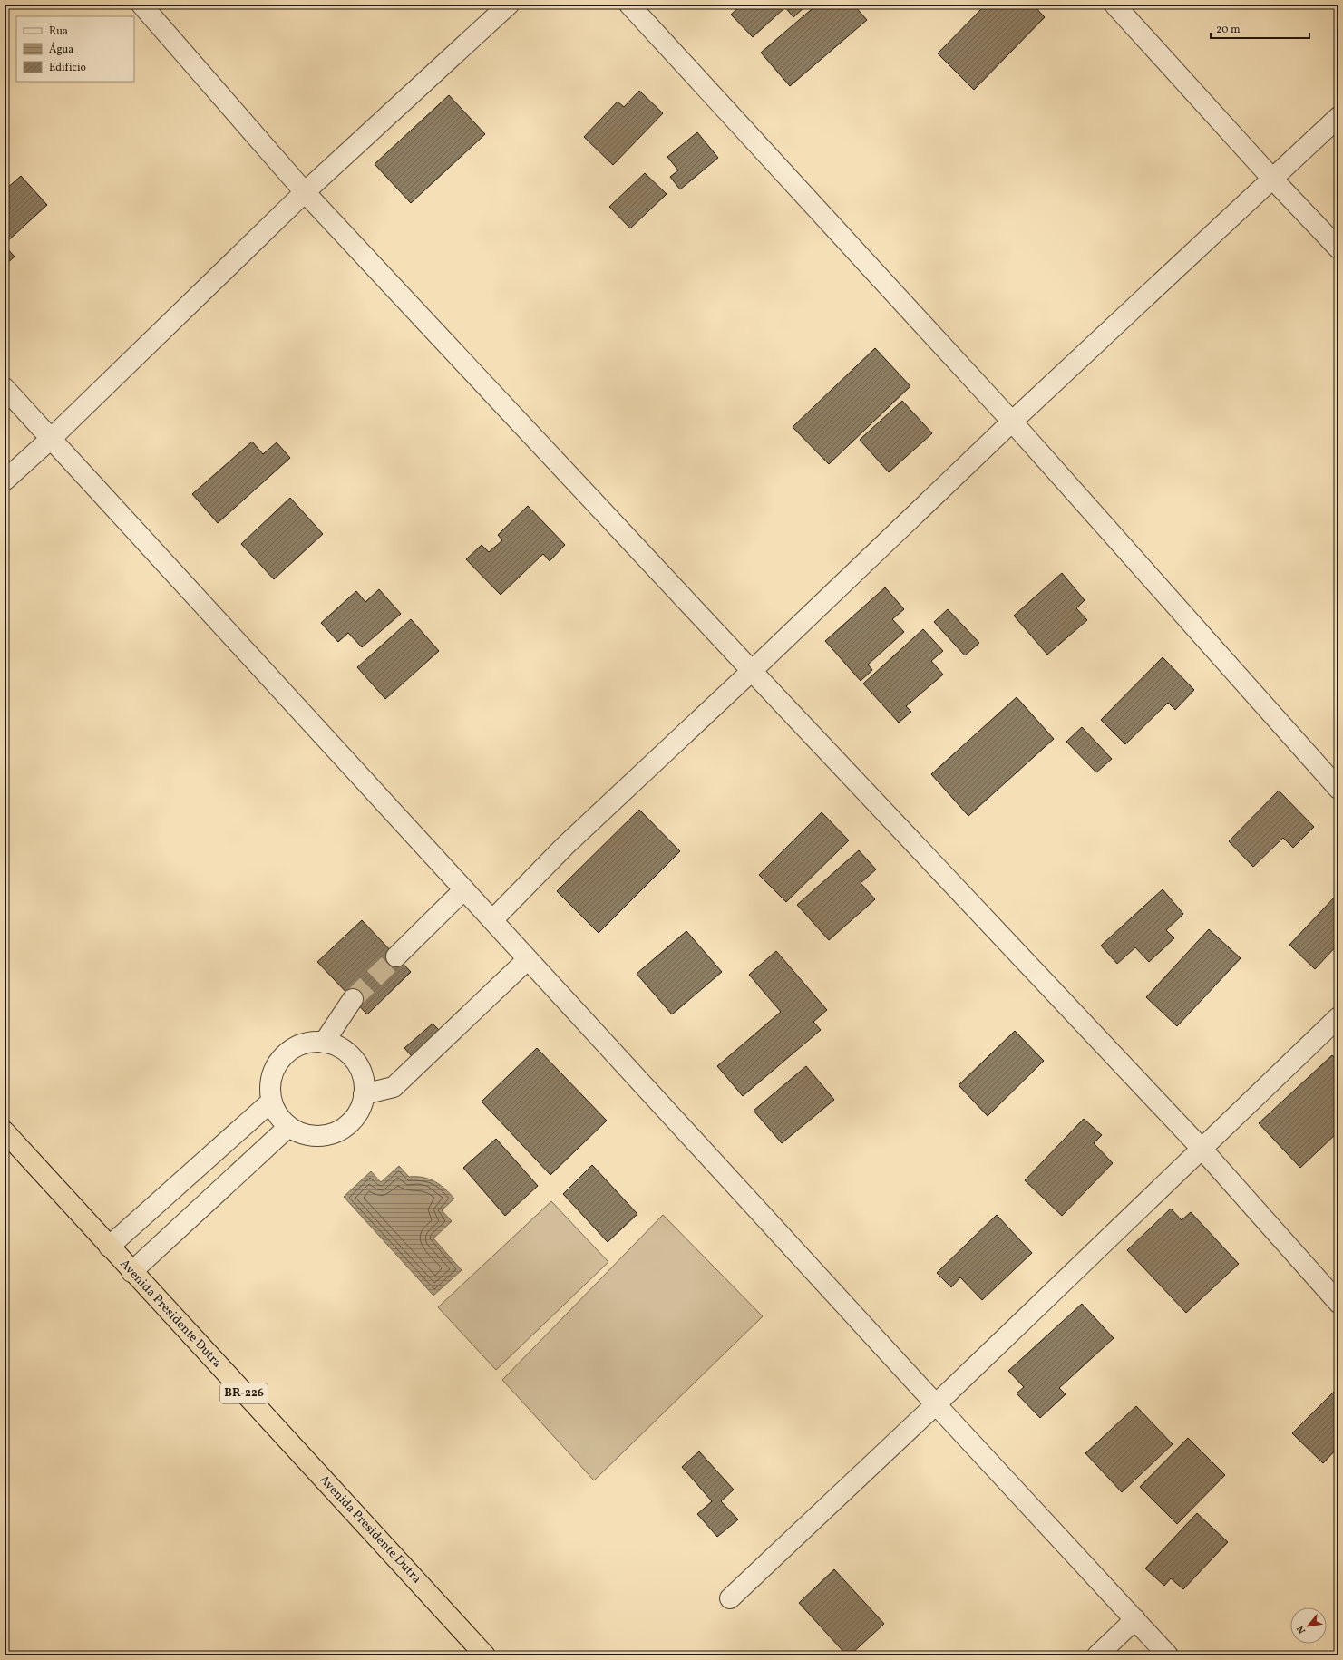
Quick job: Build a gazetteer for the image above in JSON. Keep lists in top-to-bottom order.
{
  "streets": {
    "highway": ["Avenida Presidente Dutra", "BR-226"]
  },
  "legend": ["Rua", "Água", "Edifício"],
  "scale_bar": "20 m",
  "north": "bottom left"
}
